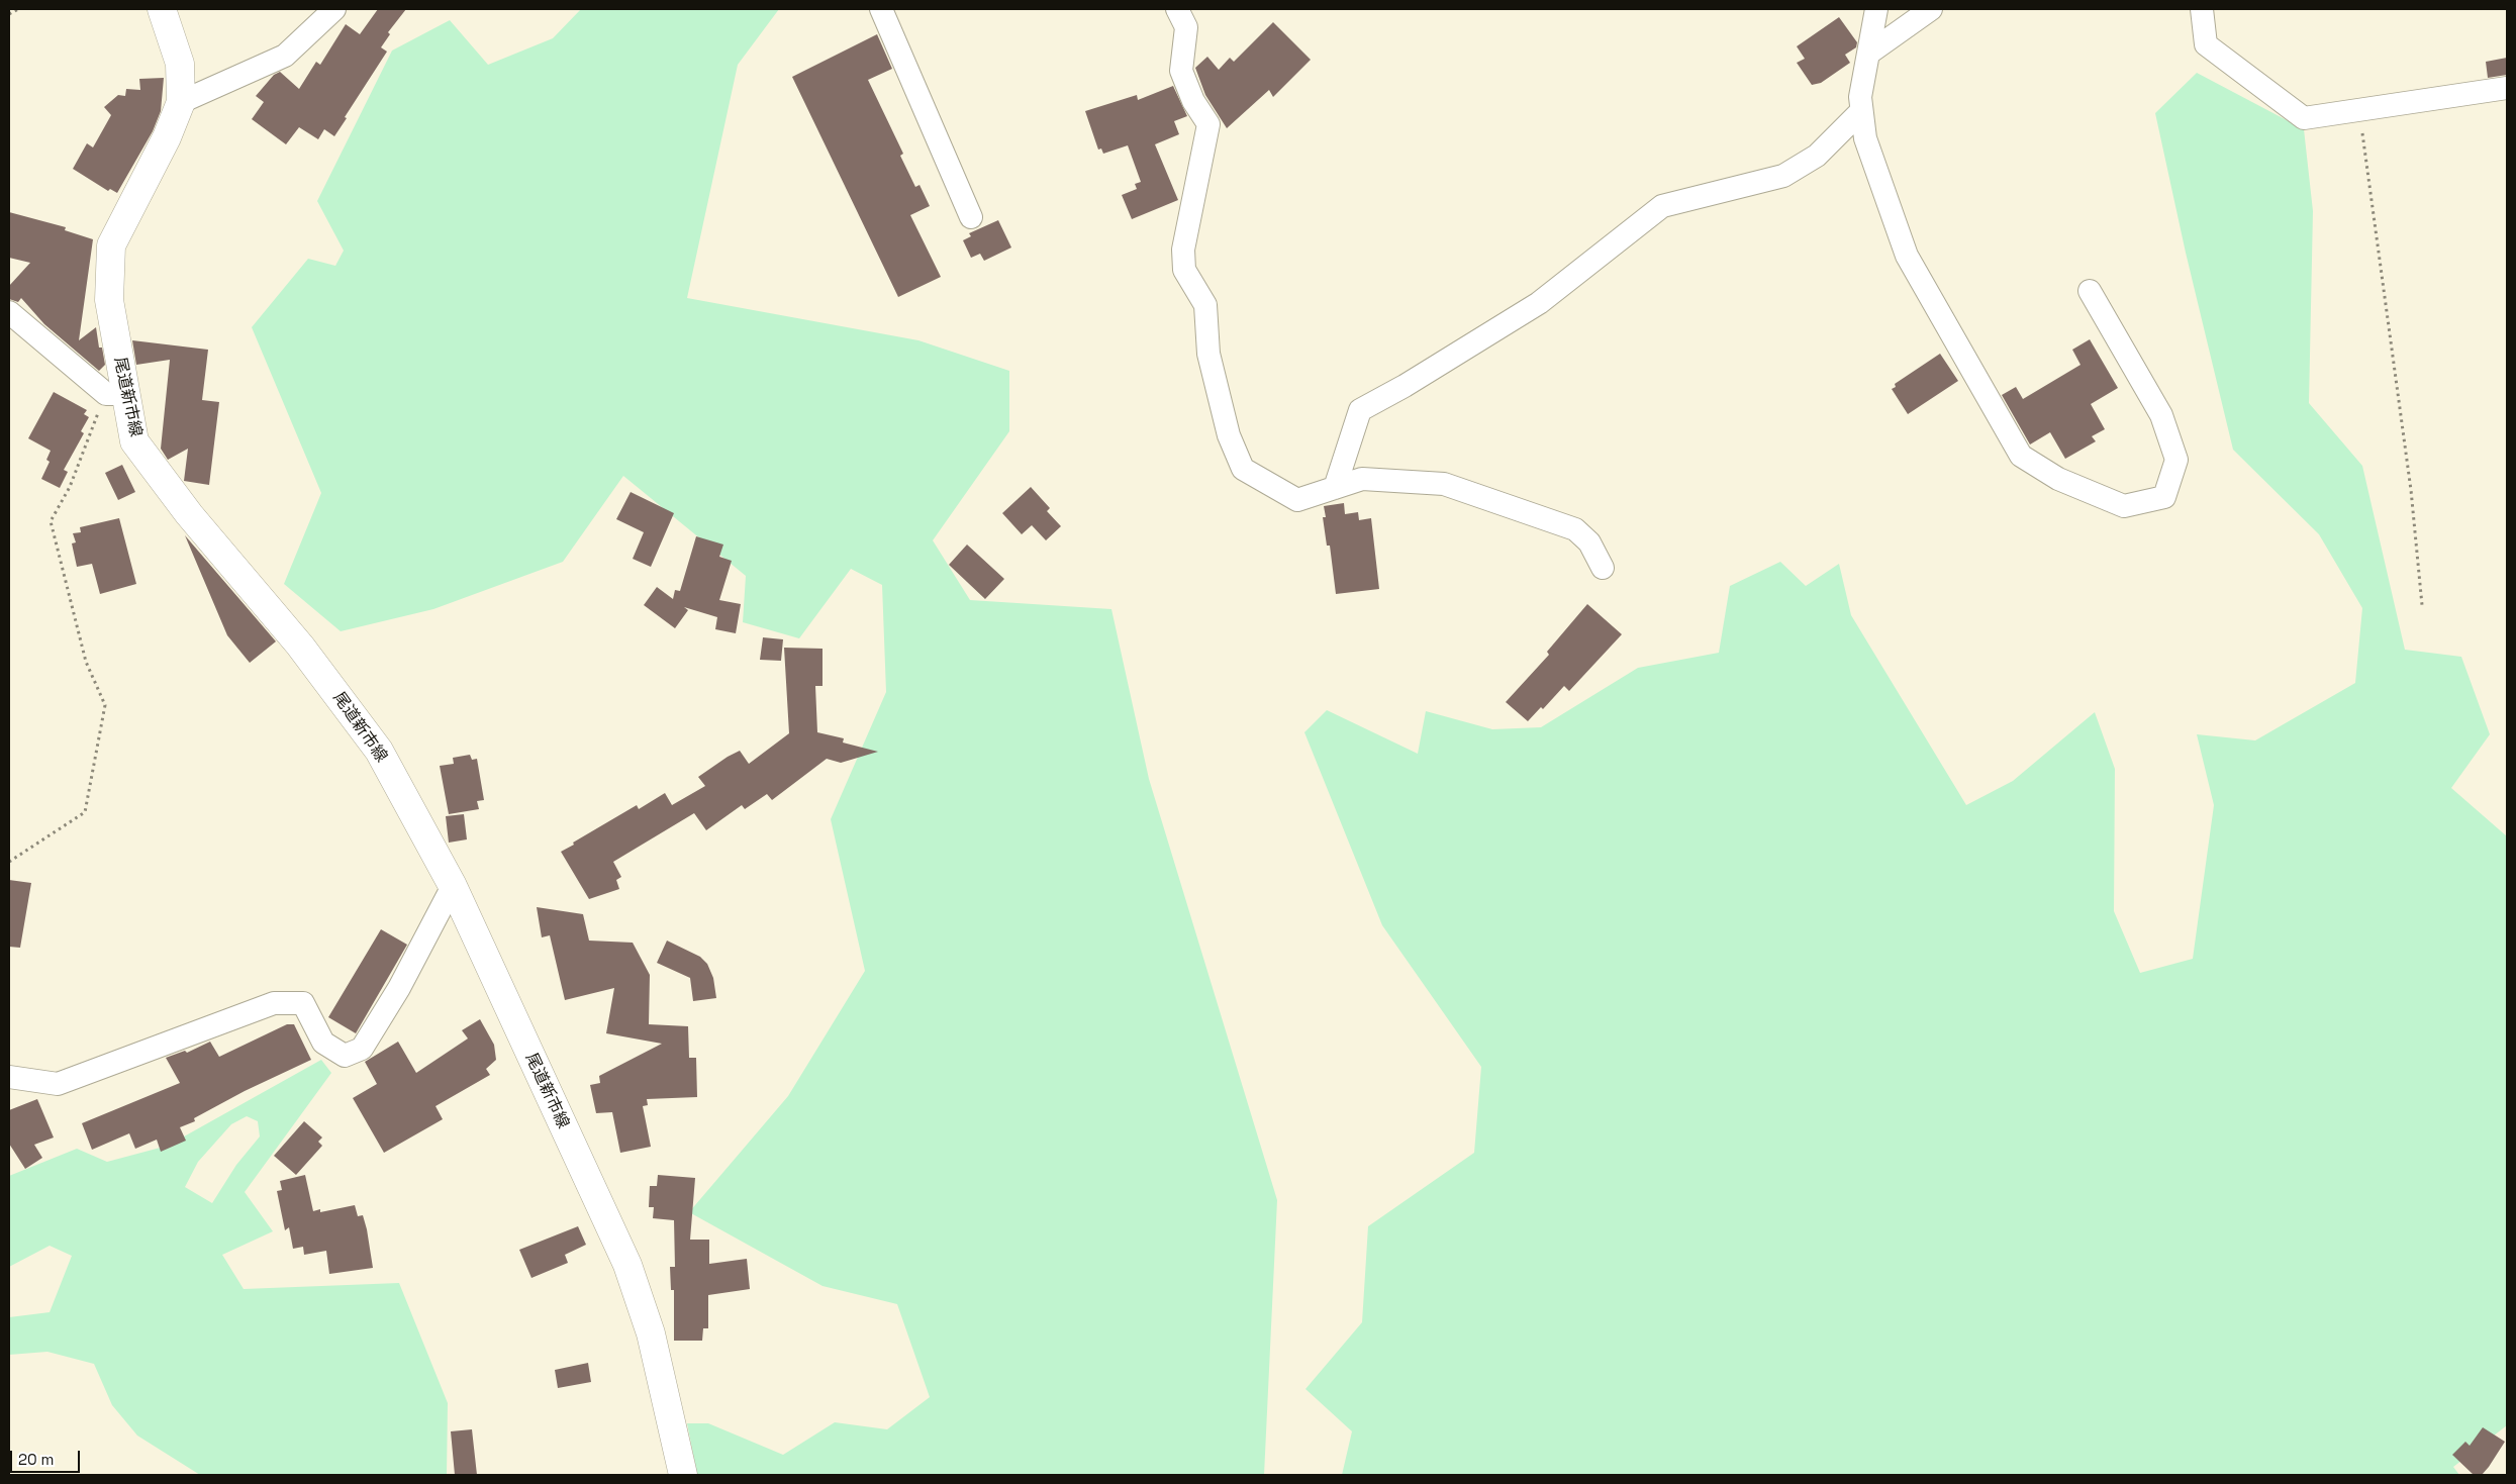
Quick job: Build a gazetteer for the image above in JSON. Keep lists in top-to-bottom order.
{
  "streets": {
    "main road": ["尾道新市線"]
  },
  "scale_bar": "20 m"
}
